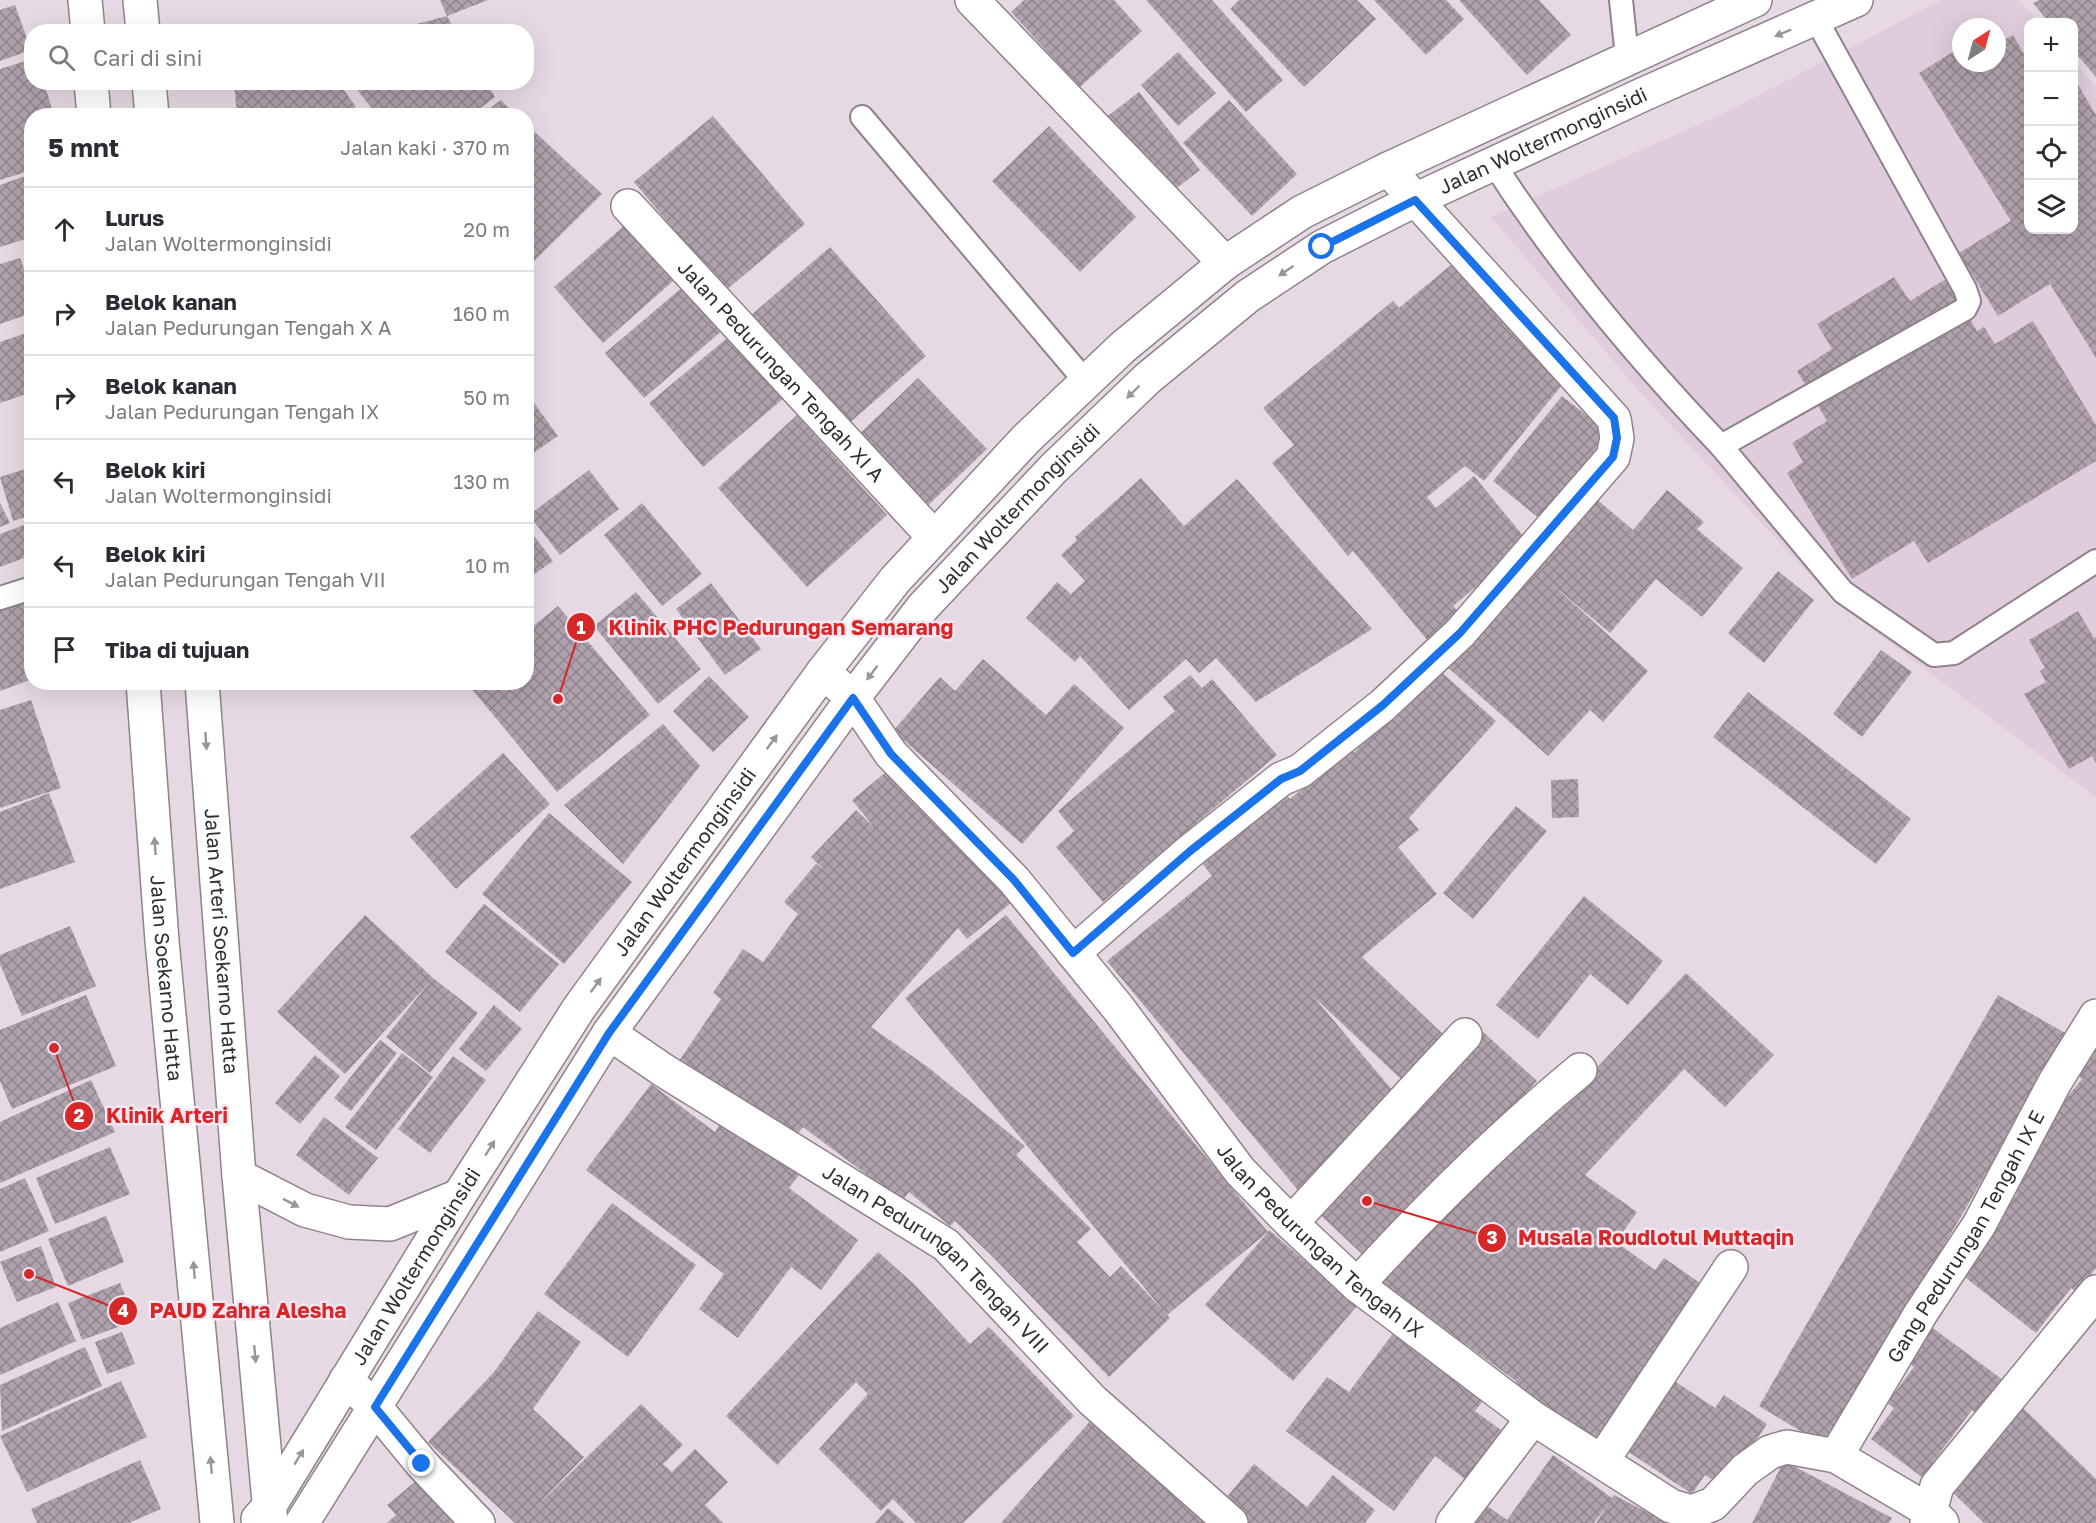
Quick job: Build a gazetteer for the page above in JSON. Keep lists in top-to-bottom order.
{
  "streets": {
    "main road": [
      "Jalan Woltermonginsidi",
      "Jalan Pedurungan Tengah XI A",
      "Jalan Arteri Soekarno Hatta",
      "Jalan Soekarno Hatta",
      "Gang Pedurungan Tengah IX E",
      "Jalan Pedurungan Tengah IX",
      "Jalan Pedurungan Tengah VIII"
    ]
  },
  "crossings": [
    ["Jalan Woltermonginsidi", "Jalan Pedurungan Tengah XI A"],
    ["Jalan Woltermonginsidi", "Jalan Arteri Soekarno Hatta"],
    ["Jalan Woltermonginsidi", "Jalan Pedurungan Tengah IX"],
    ["Jalan Woltermonginsidi", "Jalan Pedurungan Tengah VIII"],
    ["Gang Pedurungan Tengah IX E", "Jalan Pedurungan Tengah IX"]
  ],
  "one_way": ["Jalan Arteri Soekarno Hatta", "Jalan Soekarno Hatta"],
  "places": [
    "Klinik PHC Pedurungan Semarang",
    "Klinik Arteri",
    "Musala Roudlotul Muttaqin",
    "PAUD Zahra Alesha"
  ],
  "north": "top right",
  "page": {
    "map_buttons": ["+", "−"],
    "search": "Cari di sini",
    "heading": ["5 mnt", "Jalan kaki · 370 m"],
    "list": [
      ["Lurus", "Jalan Woltermonginsidi", "20 m"],
      ["Belok kanan", "Jalan Pedurungan Tengah X A", "160 m"],
      ["Belok kanan", "Jalan Pedurungan Tengah IX", "50 m"],
      ["Belok kiri", "Jalan Woltermonginsidi", "130 m"],
      ["Belok kiri", "Jalan Pedurungan Tengah VII", "10 m"],
      "Tiba di tujuan"
    ]
  }
}
